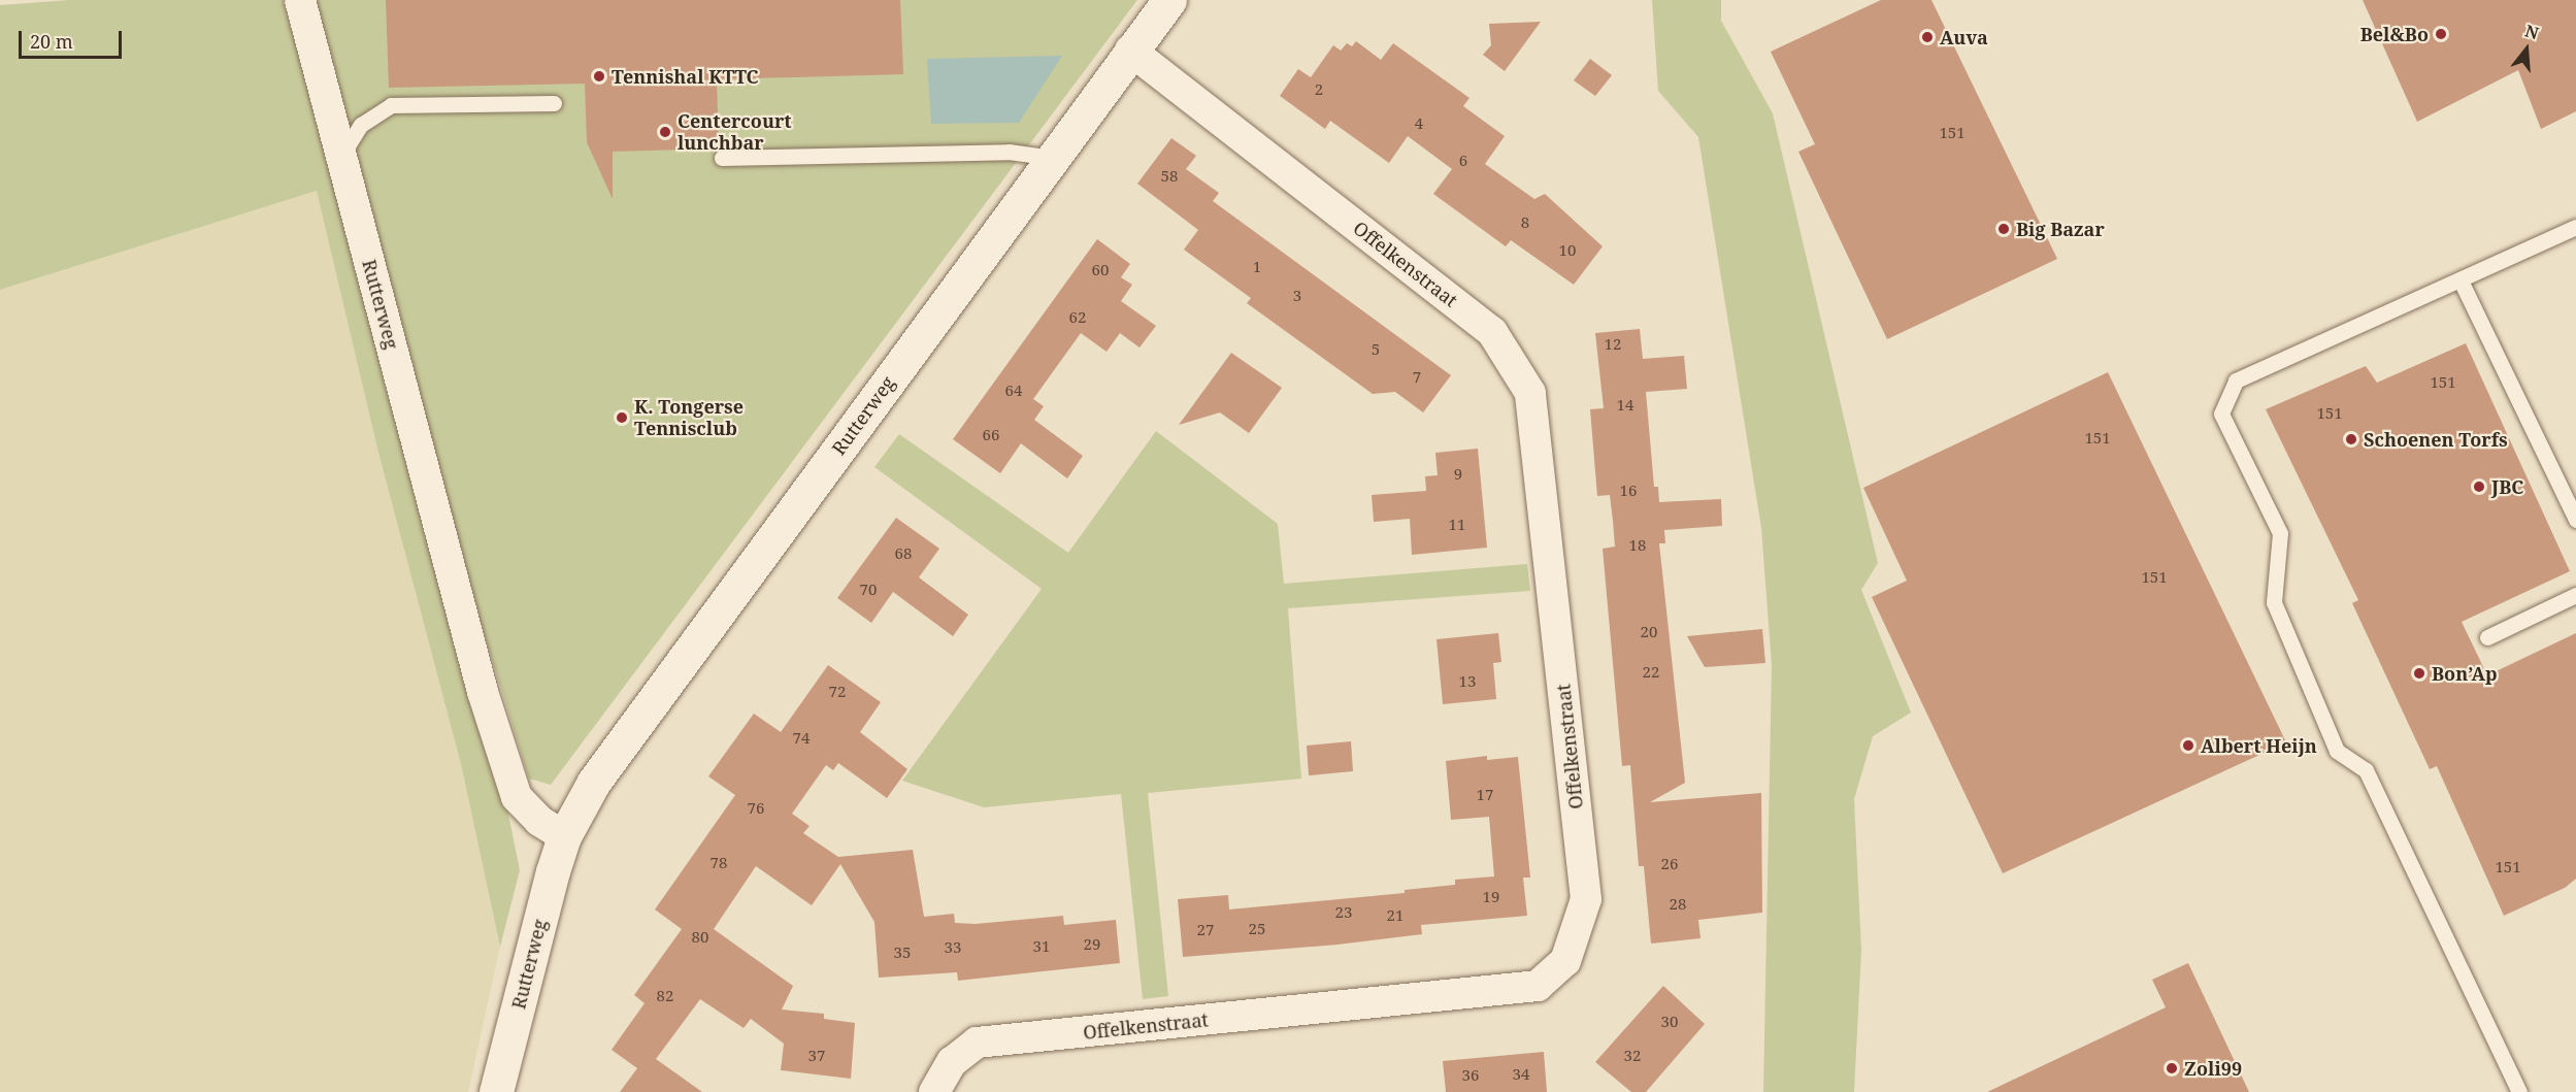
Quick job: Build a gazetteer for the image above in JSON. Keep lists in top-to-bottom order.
{
  "streets": {
    "street": ["Offelkenstraat", "Rutterweg"]
  },
  "crossings": [
    ["Offelkenstraat", "Rutterweg"]
  ],
  "places": [
    "Bel&Bo",
    "Auva",
    "Tennishal KTTC",
    "Centercourt lunchbar",
    "Big Bazar",
    "K. Tongerse Tennisclub",
    "Schoenen Torfs",
    "JBC",
    "Bon’Ap",
    "Albert Heijn",
    "Zoli99"
  ],
  "house_numbers": [
    "2",
    "4",
    "151",
    "6",
    "58",
    "8",
    "10",
    "1",
    "60",
    "3",
    "62",
    "12",
    "5",
    "7",
    "151",
    "64",
    "14",
    "151",
    "66",
    "151",
    "9",
    "16",
    "11",
    "18",
    "68",
    "151",
    "70",
    "20",
    "22",
    "13",
    "72",
    "74",
    "17",
    "76",
    "78",
    "26",
    "151",
    "19",
    "28",
    "23",
    "21",
    "25",
    "27",
    "80",
    "29",
    "31",
    "33",
    "35",
    "82",
    "30",
    "37",
    "32",
    "34",
    "36"
  ],
  "scale_bar": "20 m",
  "north": "top"
}
